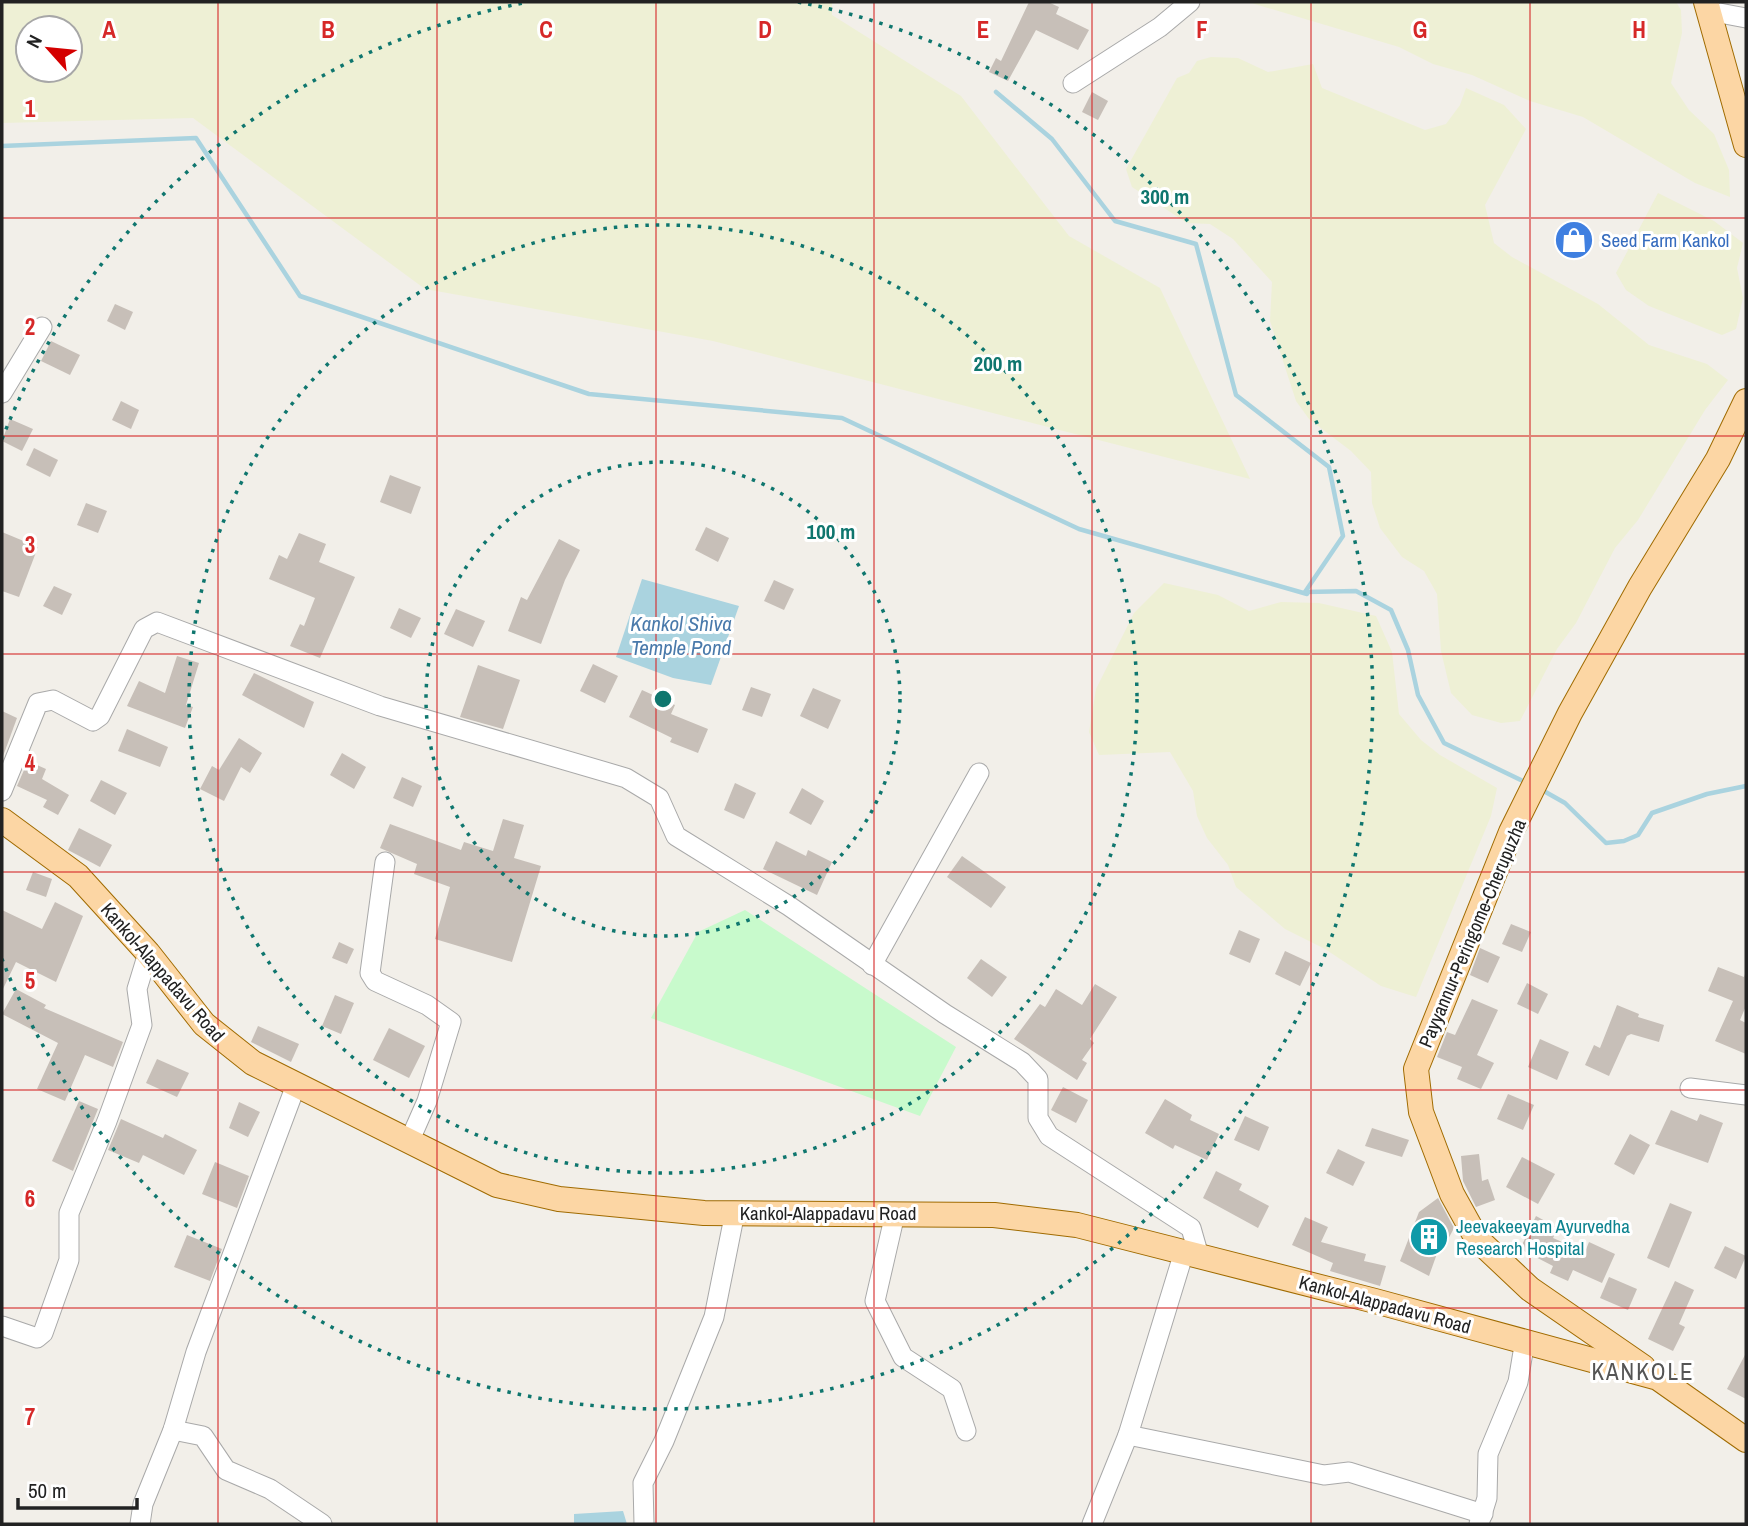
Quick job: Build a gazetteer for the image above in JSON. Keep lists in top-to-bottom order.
{
  "streets": {
    "main road": ["Payyannur-Peringome-Cherupuzha", "Kankol-Alappadavu Road"]
  },
  "crossings": [
    ["Payyannur-Peringome-Cherupuzha", "Kankol-Alappadavu Road"]
  ],
  "districts": ["KANKOLE"],
  "water": ["Kankol Shiva Temple Pond"],
  "places": {
    "shop": ["Seed Farm Kankol"],
    "building": ["Jeevakeeyam Ayurvedha Research Hospital"]
  },
  "scale_bar": "50 m",
  "north": "top left",
  "grid": {
    "columns": [
      "A",
      "B",
      "C",
      "D",
      "E",
      "F",
      "G",
      "H"
    ],
    "rows": [
      "1",
      "2",
      "3",
      "4",
      "5",
      "6",
      "7"
    ]
  },
  "rings": ["300 m", "200 m", "100 m"]
}
